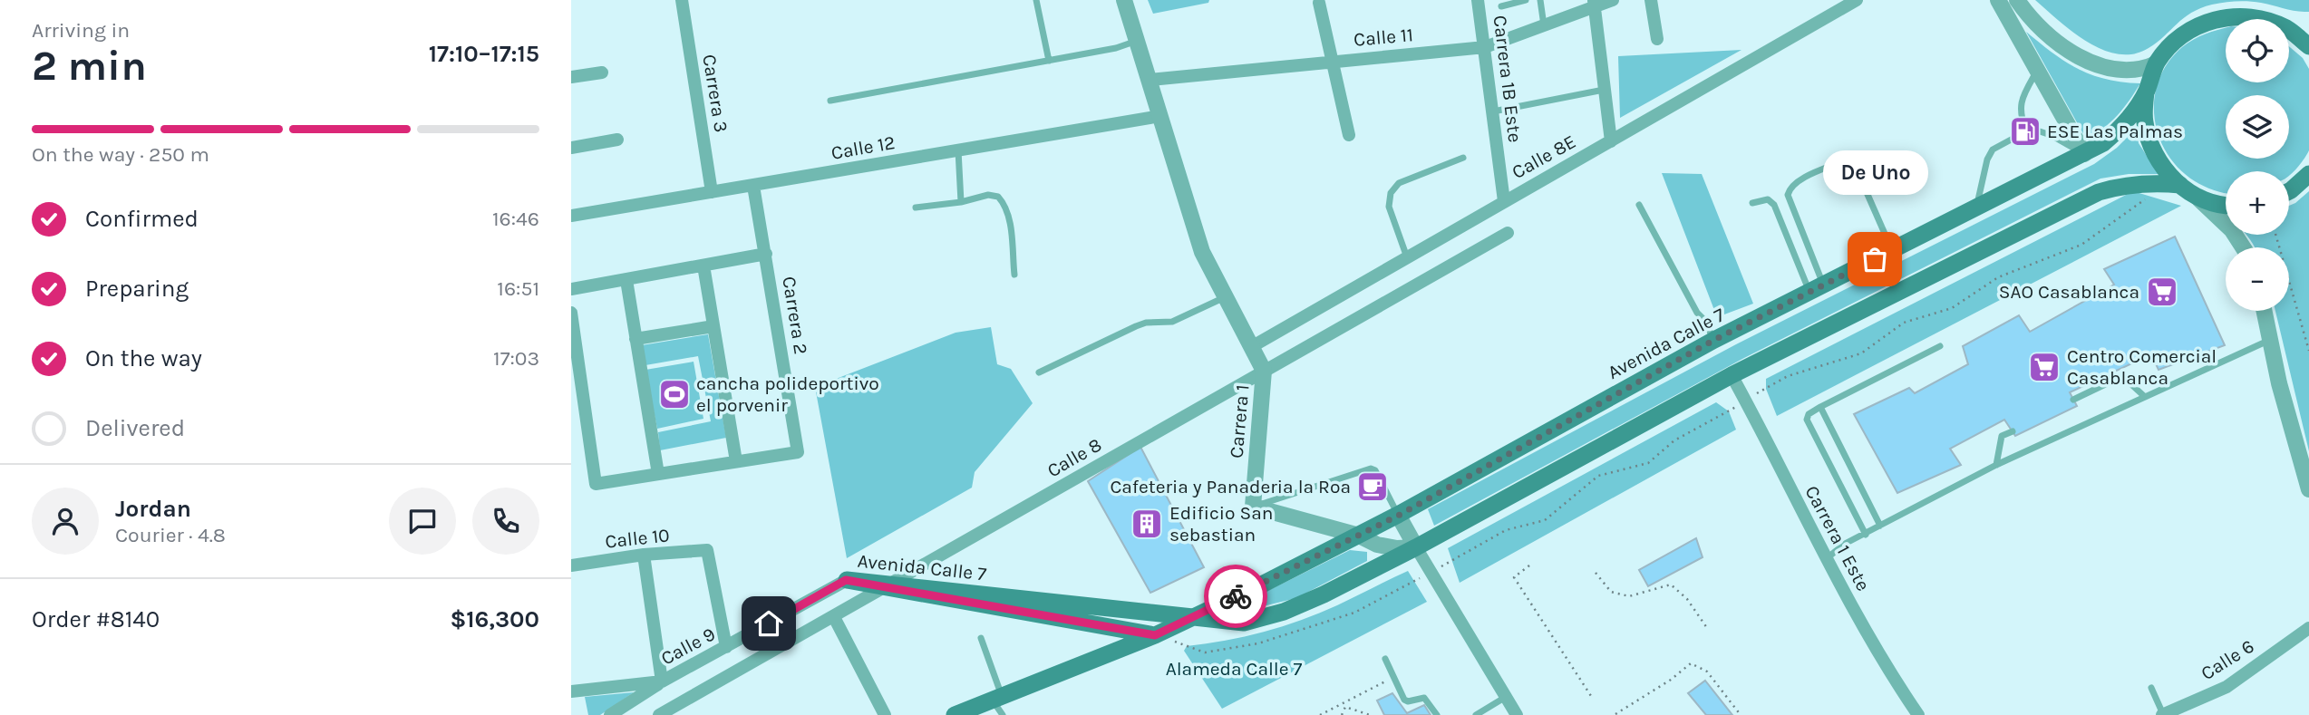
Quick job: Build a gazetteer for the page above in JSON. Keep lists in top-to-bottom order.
{
  "streets": {
    "main road": ["Avenida Calle 7"],
    "street": [
      "Calle 11",
      "Carrera 1B Este",
      "Carrera 3",
      "Calle 12",
      "Calle 8E",
      "Carrera 2",
      "Carrera 1",
      "Calle 8",
      "Calle 10",
      "Carrera 1 Este",
      "Calle 9",
      "Calle 6"
    ]
  },
  "crossings": [
    ["Calle 11", "Carrera 1B Este"],
    ["Calle 11", "Carrera 1"],
    ["Carrera 1B Este", "Calle 8E"],
    ["Carrera 3", "Calle 12"],
    ["Calle 12", "Carrera 2"],
    ["Calle 12", "Carrera 1"],
    ["Calle 8E", "Carrera 1"],
    ["Avenida Calle 7", "Carrera 1 Este"],
    ["Avenida Calle 7", "Calle 9"],
    ["Carrera 1", "Calle 8"],
    ["Calle 10", "Calle 9"]
  ],
  "parks": ["Alameda Calle 7"],
  "places": {
    "fuel station": ["ESE Las Palmas"],
    "other": ["De Uno"],
    "supermarket": ["SAO Casablanca", "Centro Comercial Casablanca"],
    "sports": ["cancha polideportivo el porvenir"],
    "cafe": ["Cafeteria y Panaderia la Roa"],
    "building": ["Edificio San sebastian"]
  },
  "page": {
    "heading": ["2 min", "Arriving in", "17:10–17:15"],
    "panel": [
      "Jordan",
      "Courier · 4.8",
      "Order #8140",
      "$16,300"
    ],
    "map_buttons": ["+", "−"],
    "bar": "On the way · 250 m",
    "bubble": "De Uno",
    "list": [
      ["Confirmed", "16:46"],
      ["Preparing", "16:51"],
      ["On the way", "17:03"],
      "Delivered"
    ]
  }
}
